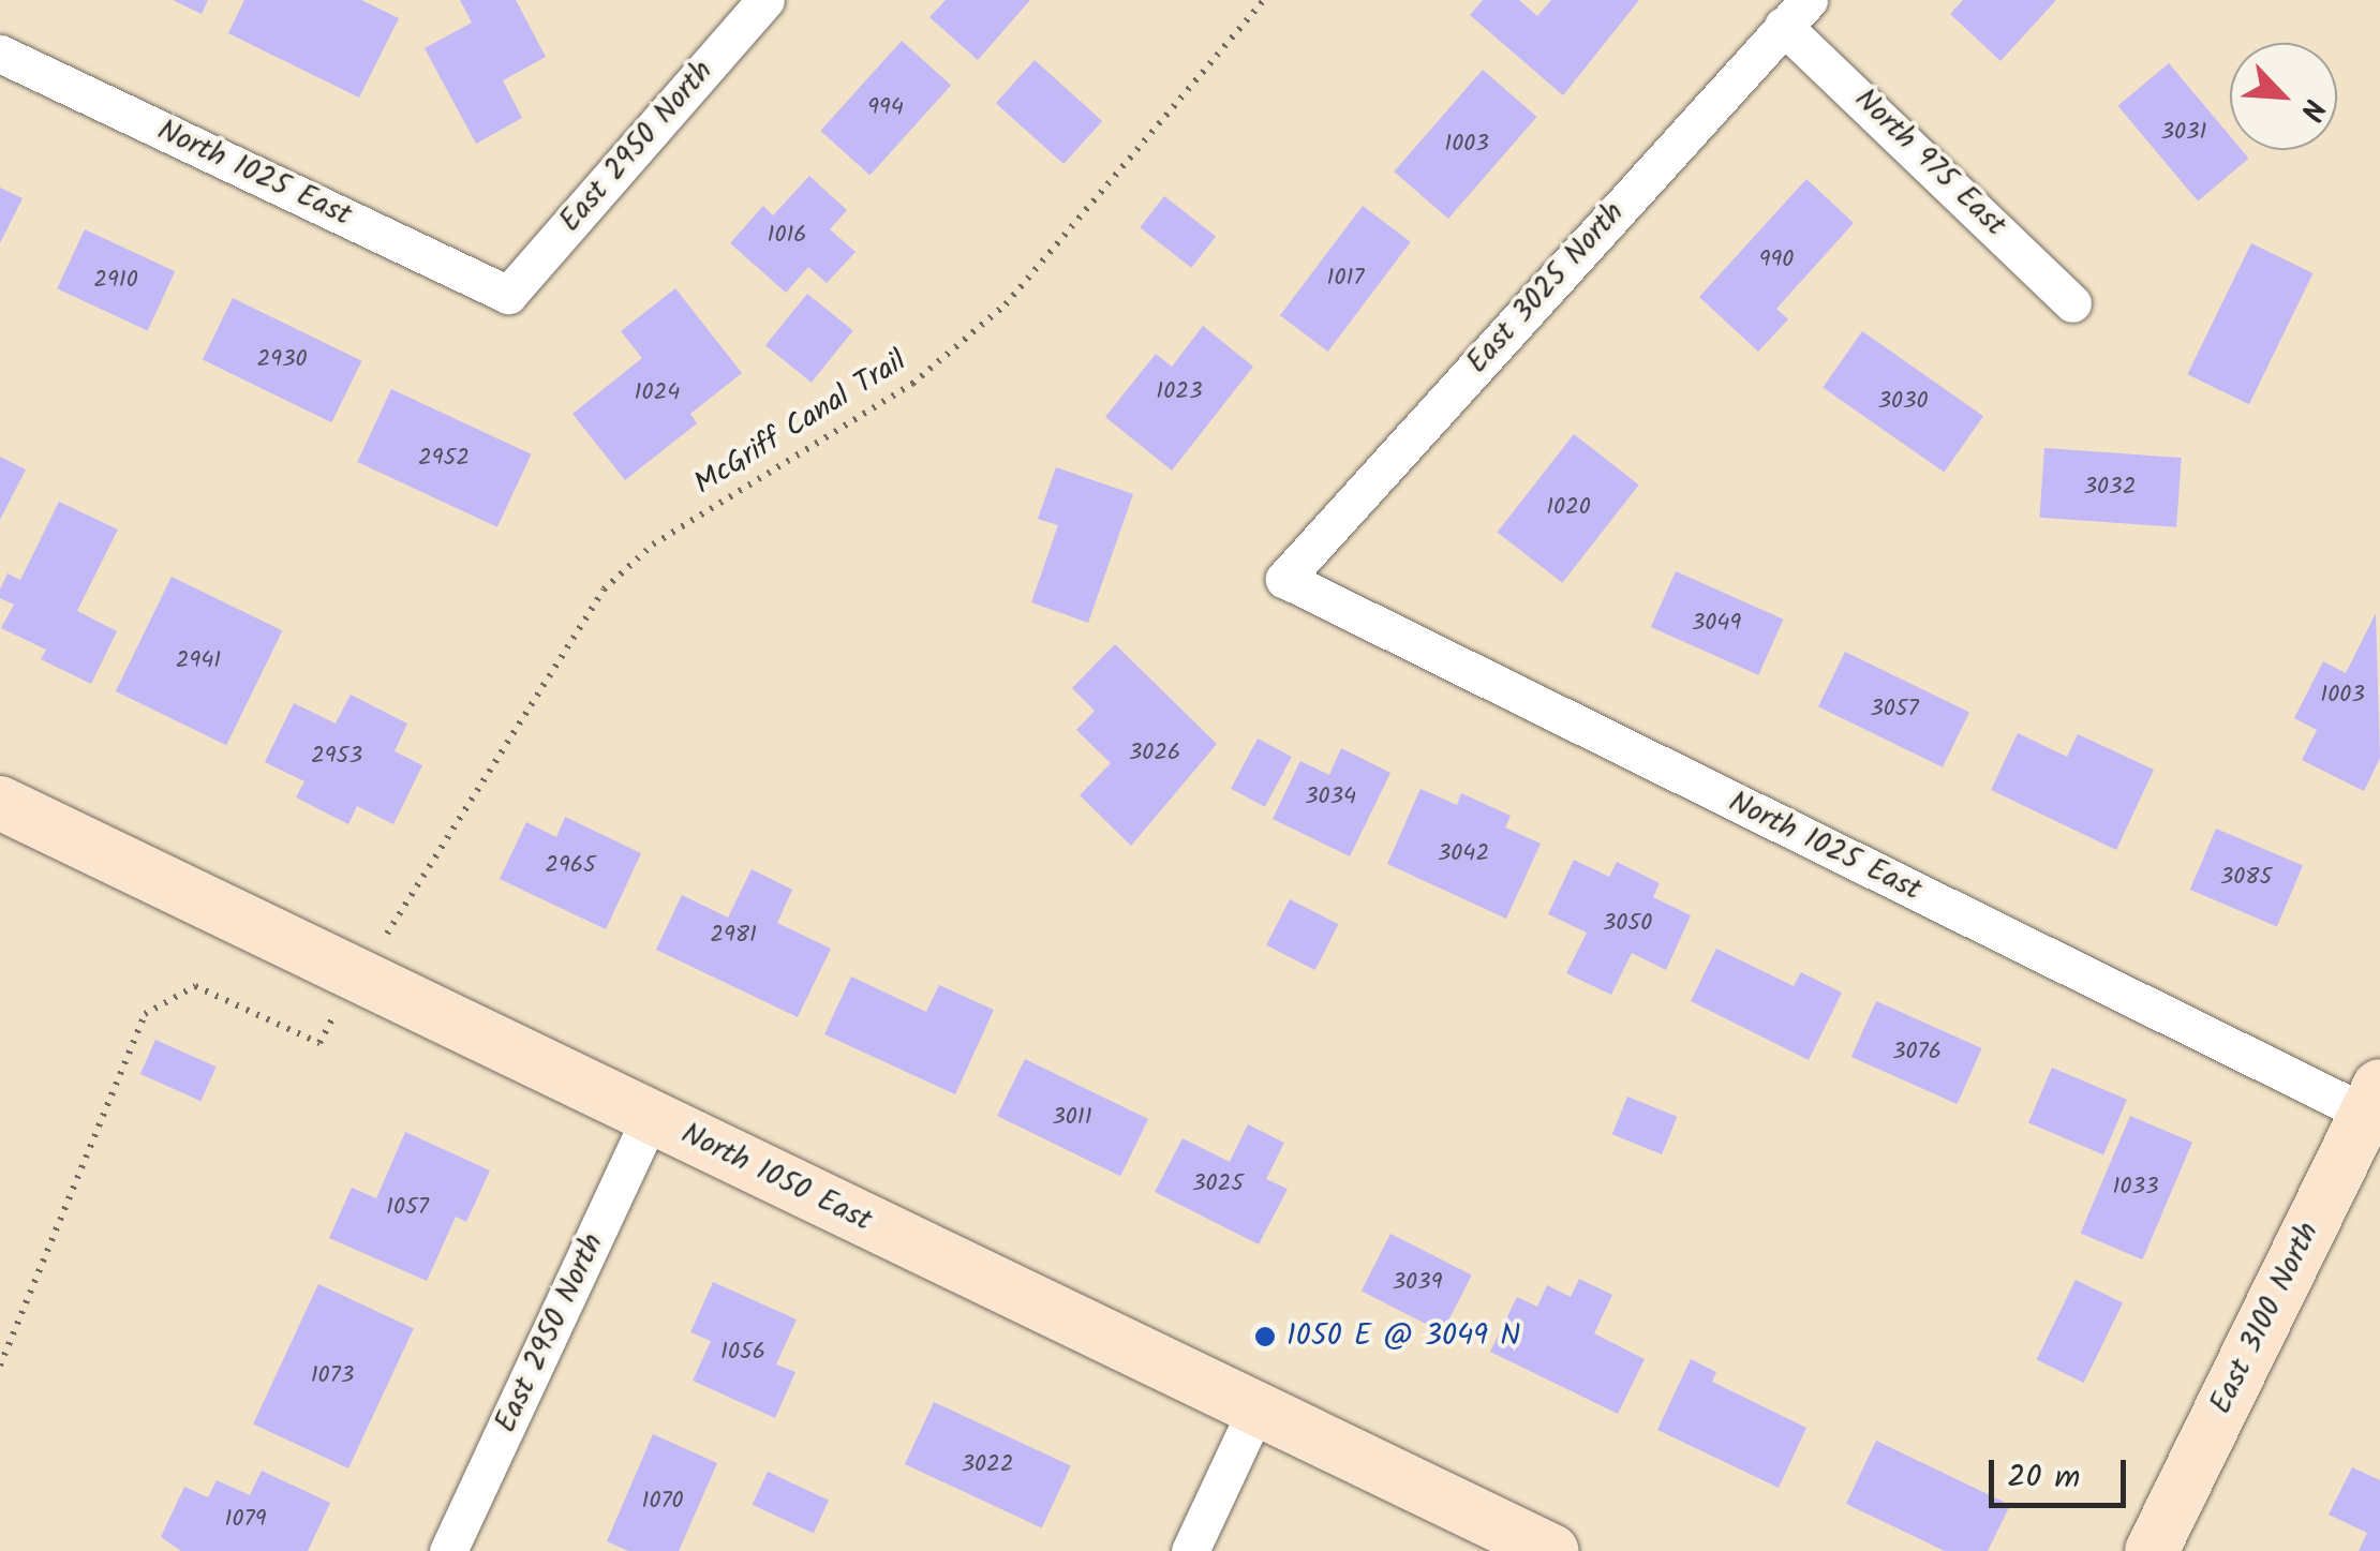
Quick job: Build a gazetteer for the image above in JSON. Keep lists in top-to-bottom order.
{
  "streets": {
    "main road": ["North 1050 East", "East 3100 North"],
    "street": [
      "East 2950 North",
      "North 975 East",
      "North 1025 East",
      "East 3025 North"
    ],
    "path": ["McGriff Canal Trail"]
  },
  "crossings": [
    ["East 2950 North", "North 1025 East"],
    ["East 2950 North", "North 1050 East"],
    ["North 975 East", "East 3025 North"],
    ["North 1025 East", "East 3025 North"],
    ["North 1025 East", "East 3100 North"]
  ],
  "places": ["1050 E @ 3049 N"],
  "house_numbers": [
    "994",
    "3031",
    "1003",
    "1016",
    "990",
    "1017",
    "2910",
    "2930",
    "1023",
    "1024",
    "3030",
    "2952",
    "3032",
    "1020",
    "3049",
    "2941",
    "1003",
    "3057",
    "3026",
    "2953",
    "3034",
    "3042",
    "2965",
    "3085",
    "3050",
    "2981",
    "3076",
    "3011",
    "3025",
    "1033",
    "1057",
    "3039",
    "1056",
    "1073",
    "3022",
    "1070",
    "1079"
  ],
  "scale_bar": "20 m",
  "north": "bottom right"
}
